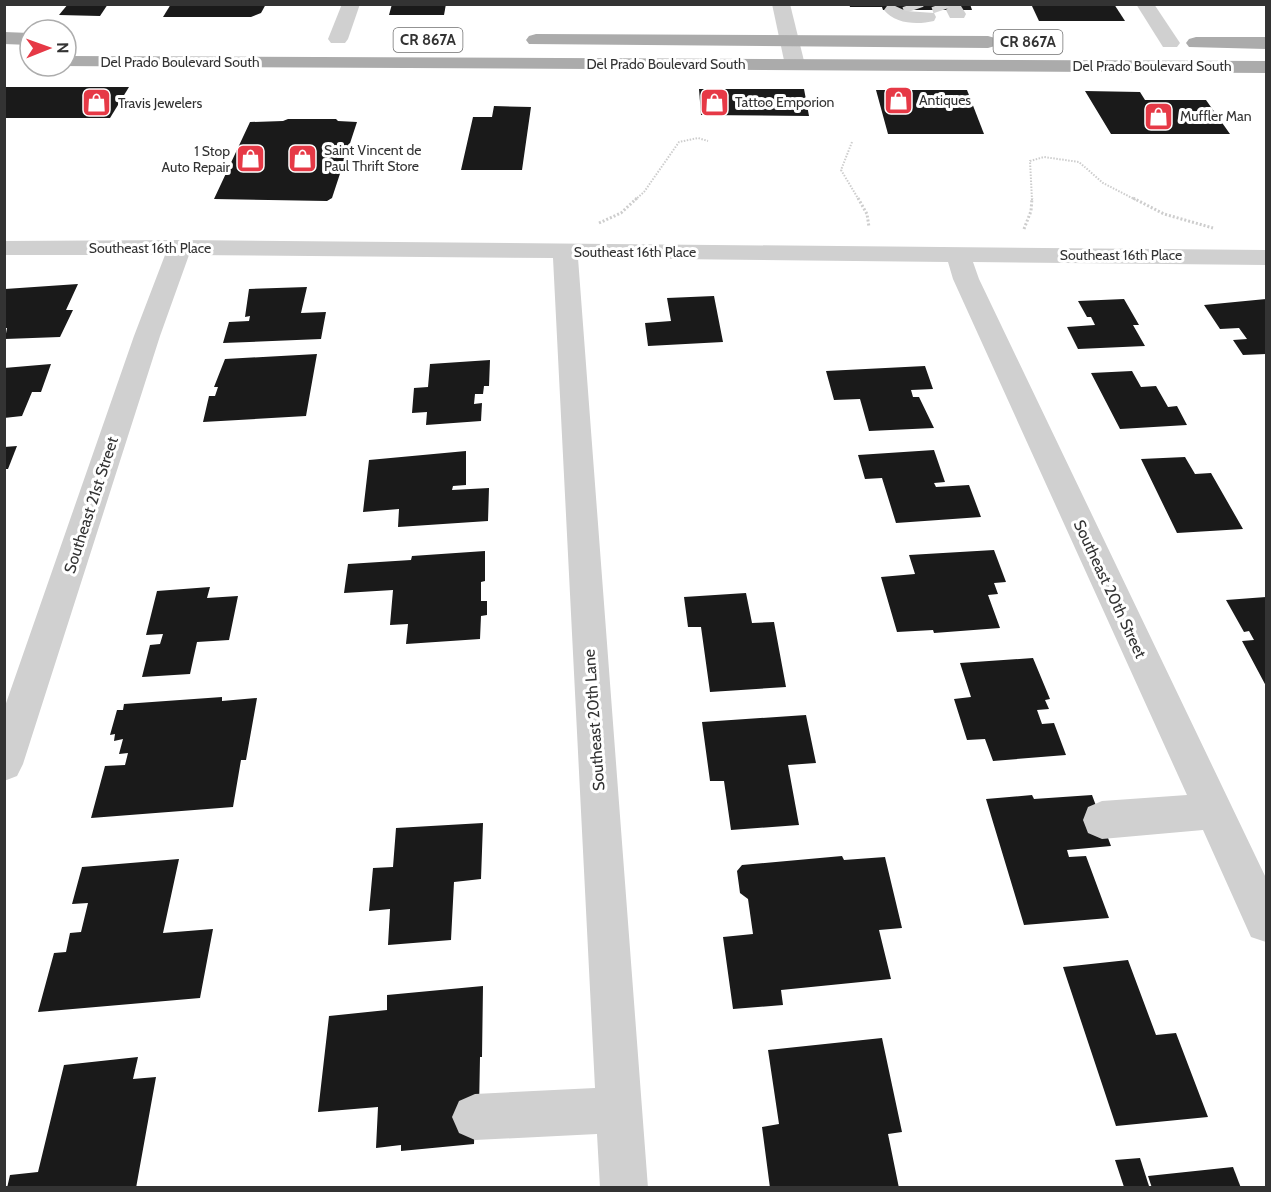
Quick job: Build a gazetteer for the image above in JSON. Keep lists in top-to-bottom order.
{
  "streets": {
    "main road": ["CR 867A", "Del Prado Boulevard South"],
    "street": [
      "Southeast 16th Place",
      "Southeast 21st Street",
      "Southeast 20th Street",
      "Southeast 20th Lane"
    ]
  },
  "crossings": [
    ["Southeast 16th Place", "Southeast 21st Street"],
    ["Southeast 16th Place", "Southeast 20th Street"],
    ["Southeast 16th Place", "Southeast 20th Lane"]
  ],
  "places": {
    "shop": [
      "Antiques",
      "Tattoo Emporion",
      "Travis Jewelers",
      "Muffler Man",
      "Saint Vincent de Paul Thrift Store",
      "1 Stop Auto Repair"
    ]
  },
  "north": "right"
}
